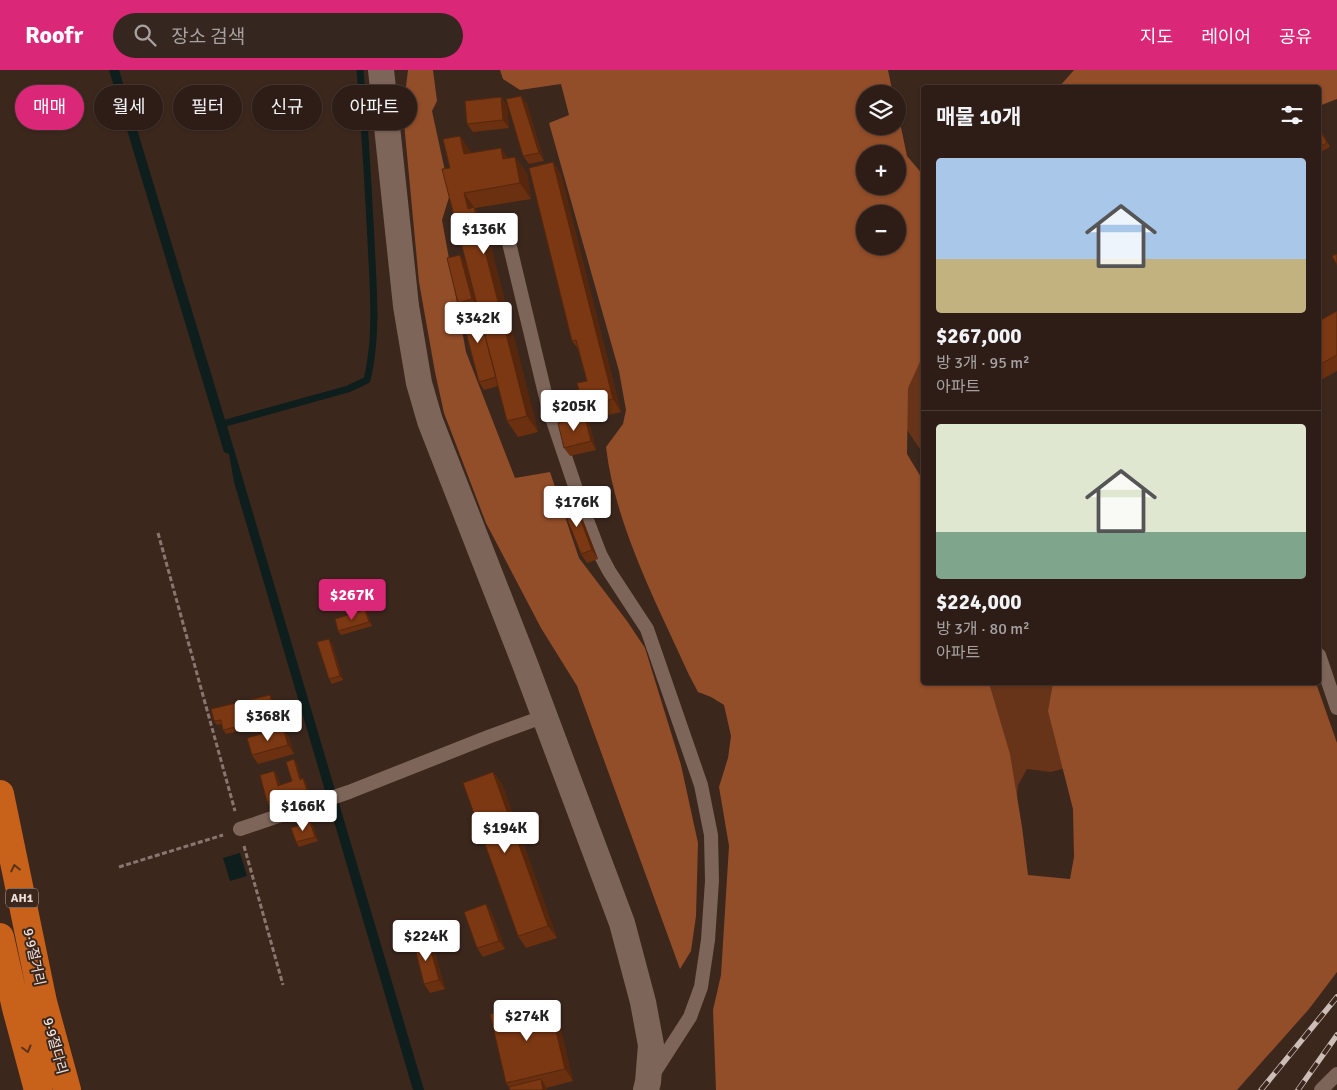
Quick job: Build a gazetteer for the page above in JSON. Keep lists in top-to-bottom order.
{
  "streets": {
    "highway": ["AH1", "9·9절거리", "9·9절다리"]
  },
  "crossings": [
    ["9·9절거리", "9·9절다리"]
  ],
  "page": {
    "header": "Roofr",
    "search": "장소 검색",
    "nav": ["지도", "레이어", "공유"],
    "map_buttons": ["+", "−"],
    "chip": [
      "매매",
      "월세",
      "필터",
      "신규",
      "아파트"
    ],
    "heading": "매물 10개",
    "list": [
      {
        "name": "$267,000",
        "note": "방 3개 · 95 m² · 아파트"
      },
      {
        "name": "$224,000",
        "note": "방 3개 · 80 m² · 아파트"
      }
    ],
    "price": [
      "$136K",
      "$342K",
      "$205K",
      "$176K",
      "$267K",
      "$368K",
      "$166K",
      "$194K",
      "$224K",
      "$274K"
    ]
  }
}
